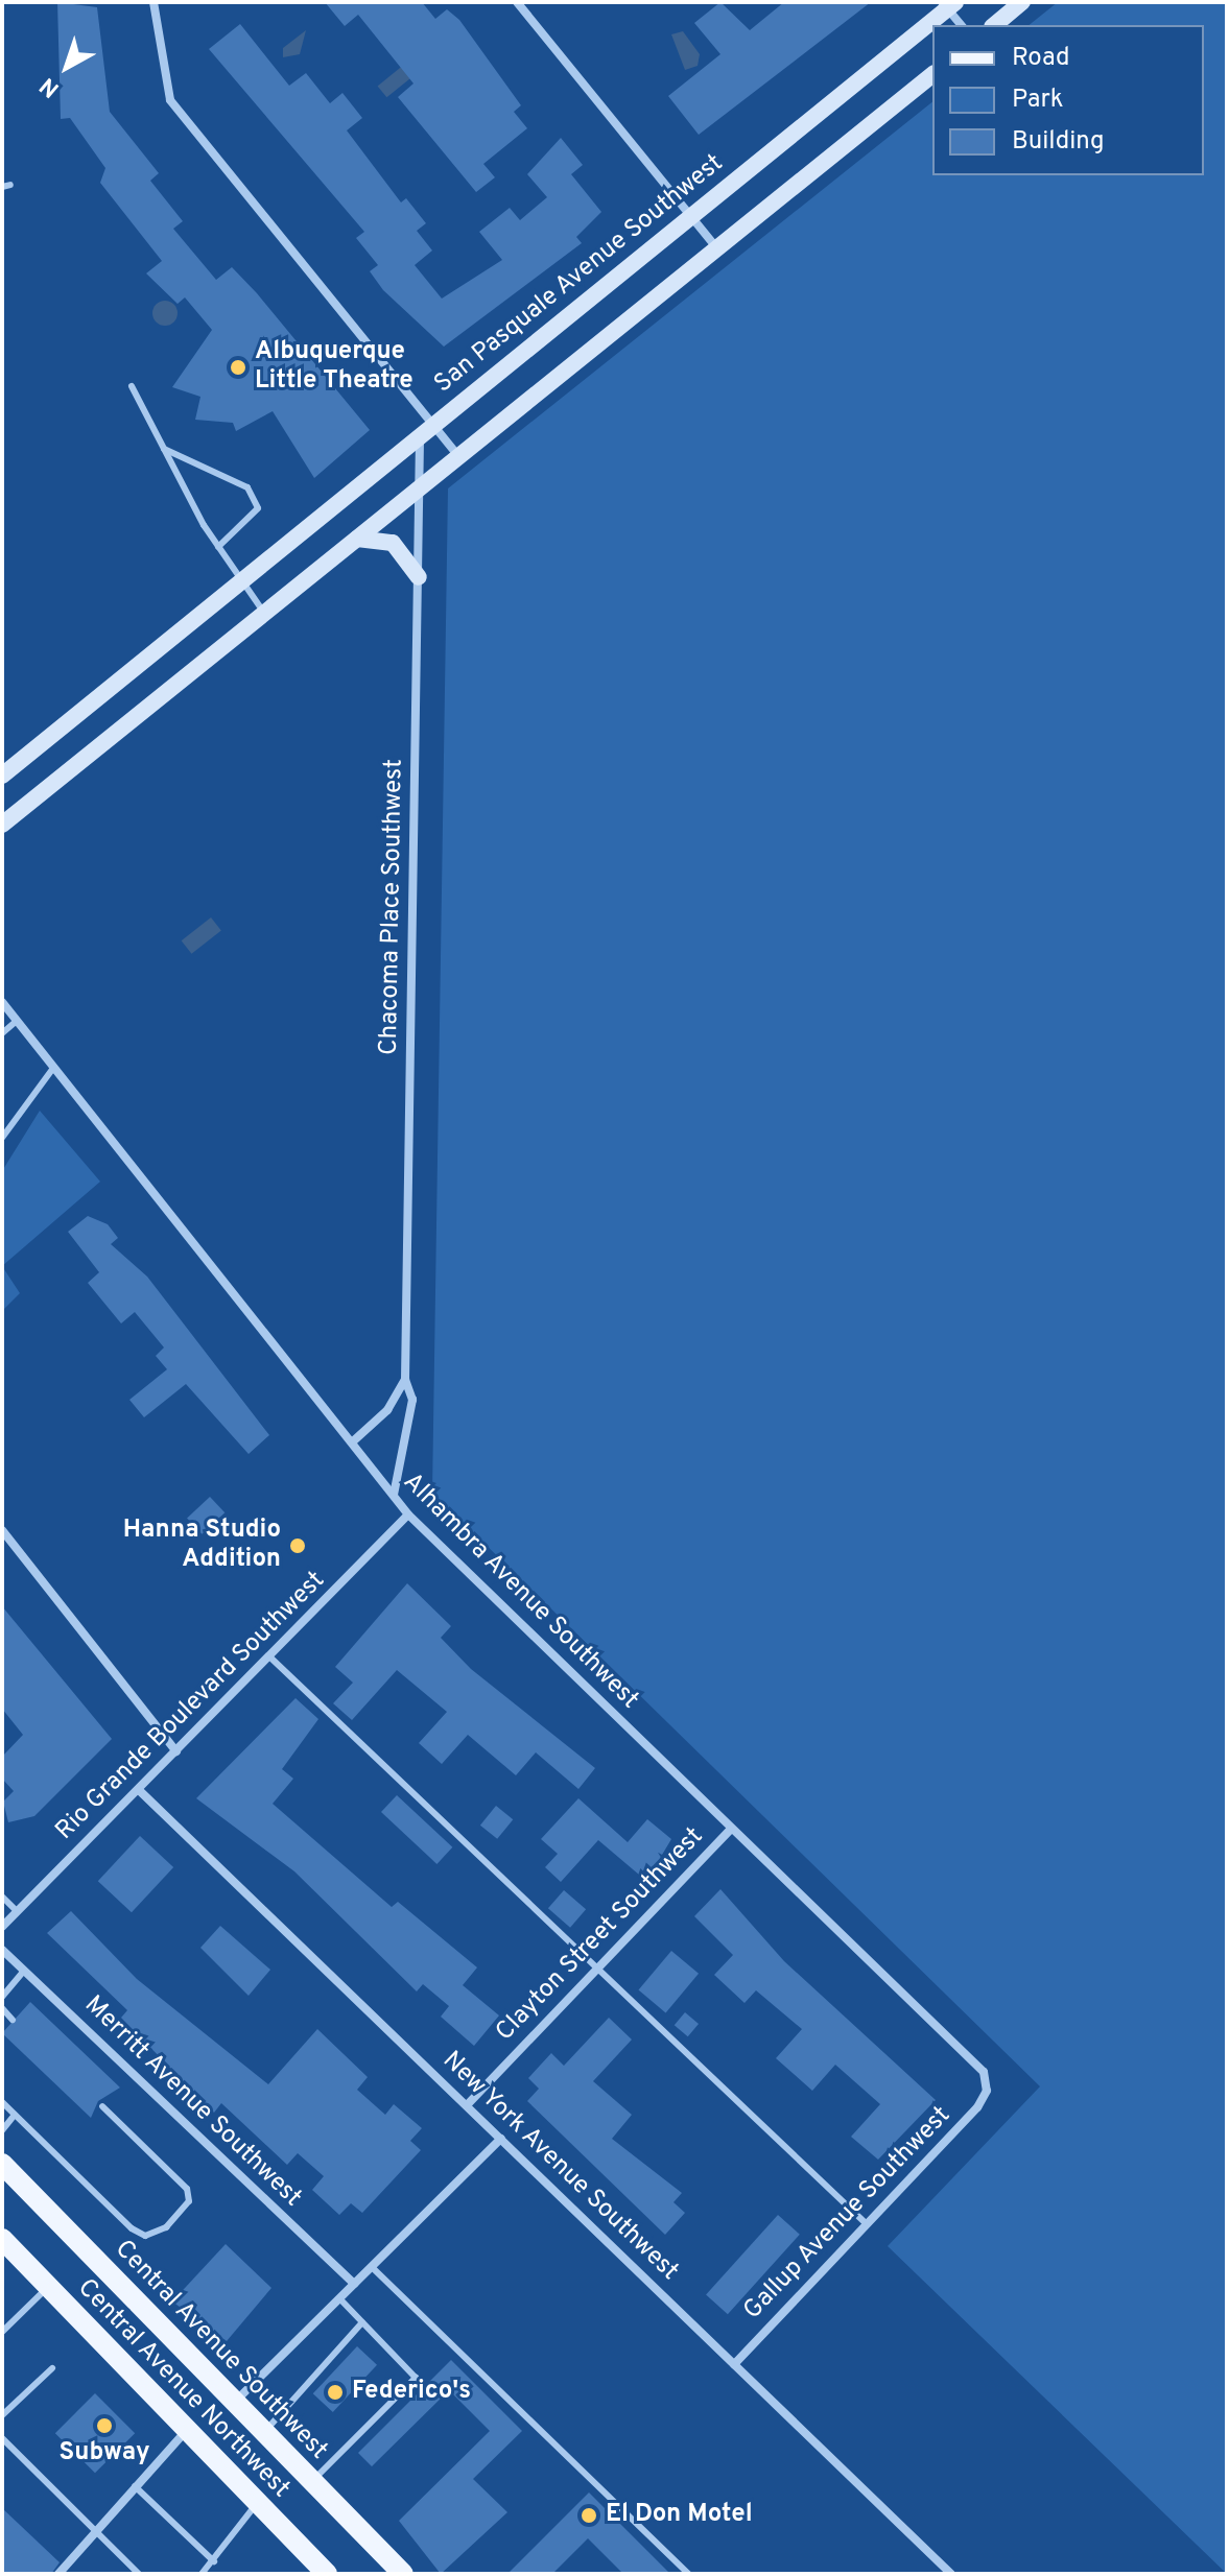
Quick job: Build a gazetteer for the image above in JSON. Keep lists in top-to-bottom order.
{
  "streets": {
    "main road": ["Central Avenue Southwest", "Central Avenue Northwest"],
    "street": [
      "San Pasquale Avenue Southwest",
      "Chacoma Place Southwest",
      "Alhambra Avenue Southwest",
      "Rio Grande Boulevard Southwest",
      "Clayton Street Southwest",
      "Merritt Avenue Southwest",
      "New York Avenue Southwest",
      "Gallup Avenue Southwest"
    ]
  },
  "crossings": [
    ["San Pasquale Avenue Southwest", "Chacoma Place Southwest"],
    ["Chacoma Place Southwest", "Alhambra Avenue Southwest"],
    ["Alhambra Avenue Southwest", "Rio Grande Boulevard Southwest"],
    ["Alhambra Avenue Southwest", "Clayton Street Southwest"],
    ["Alhambra Avenue Southwest", "Gallup Avenue Southwest"],
    ["Rio Grande Boulevard Southwest", "New York Avenue Southwest"],
    ["Clayton Street Southwest", "New York Avenue Southwest"],
    ["New York Avenue Southwest", "Gallup Avenue Southwest"]
  ],
  "places": [
    "Albuquerque Little Theatre",
    "Hanna Studio Addition",
    "Federico's",
    "Subway",
    "El Don Motel"
  ],
  "legend": ["Road", "Park", "Building"],
  "north": "bottom left"
}
